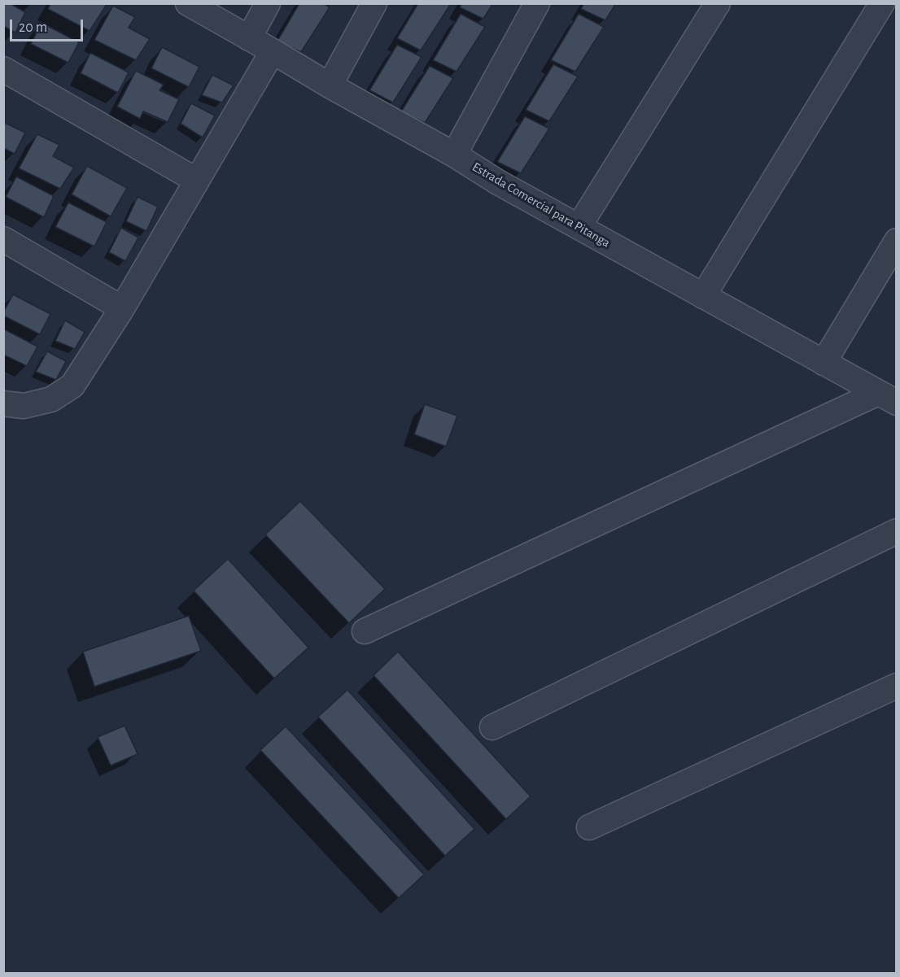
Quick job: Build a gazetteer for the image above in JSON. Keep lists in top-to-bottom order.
{
  "streets": {
    "street": ["Estrada Comercial para Pitanga"]
  },
  "scale_bar": "20 m"
}
